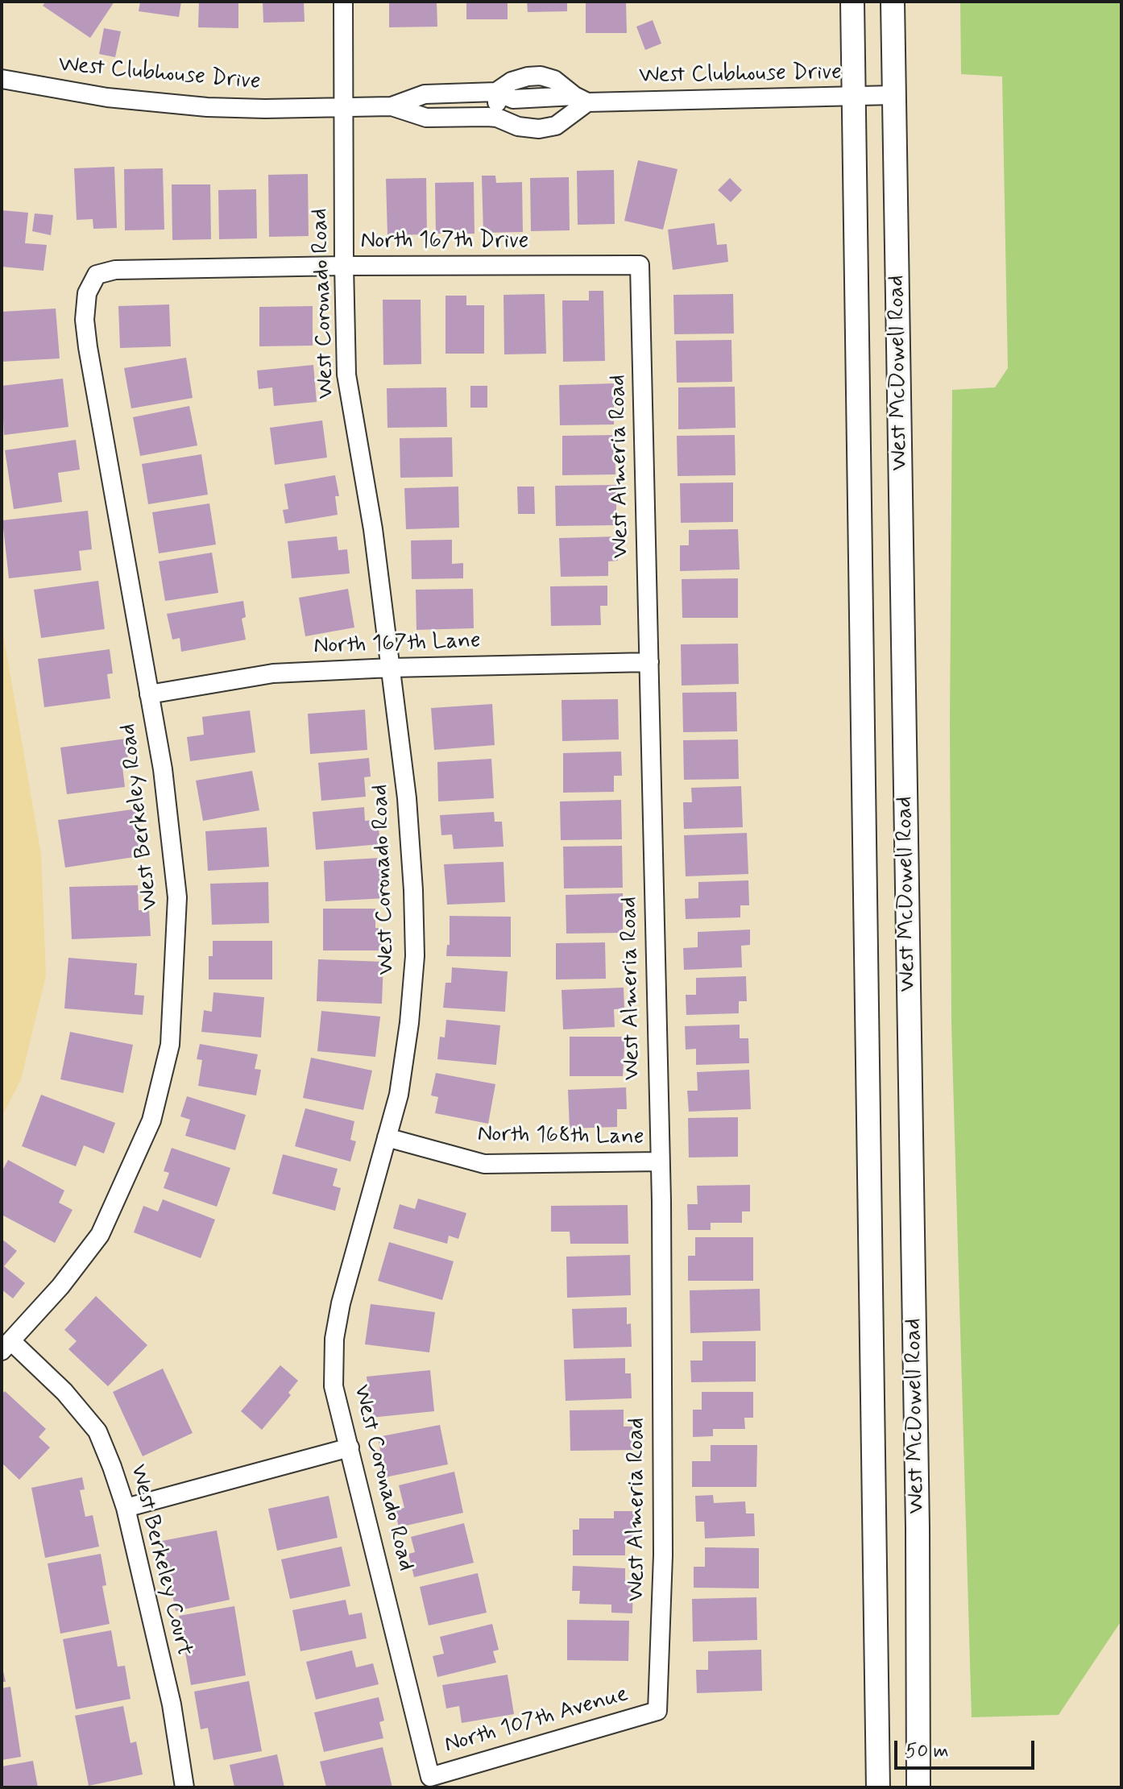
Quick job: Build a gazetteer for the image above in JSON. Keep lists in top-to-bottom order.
{
  "streets": {
    "main road": ["West McDowell Road"],
    "street": [
      "West Clubhouse Drive",
      "North 167th Drive",
      "West Coronado Road",
      "West Almeria Road",
      "North 167th Lane",
      "West Berkeley Road",
      "North 168th Lane",
      "West Berkeley Court",
      "North 107th Avenue"
    ]
  },
  "crossings": [
    ["West Clubhouse Drive", "West Coronado Road"],
    ["West Clubhouse Drive", "West McDowell Road"],
    ["North 167th Drive", "West Coronado Road"],
    ["North 167th Drive", "West Almeria Road"],
    ["North 167th Drive", "West Berkeley Road"],
    ["West Coronado Road", "North 167th Lane"],
    ["West Coronado Road", "North 168th Lane"],
    ["West Coronado Road", "North 107th Avenue"],
    ["West Almeria Road", "North 167th Lane"],
    ["West Almeria Road", "North 168th Lane"],
    ["West Almeria Road", "North 107th Avenue"],
    ["North 167th Lane", "West Berkeley Road"],
    ["West Berkeley Road", "West Berkeley Court"]
  ],
  "scale_bar": "50 m"
}
